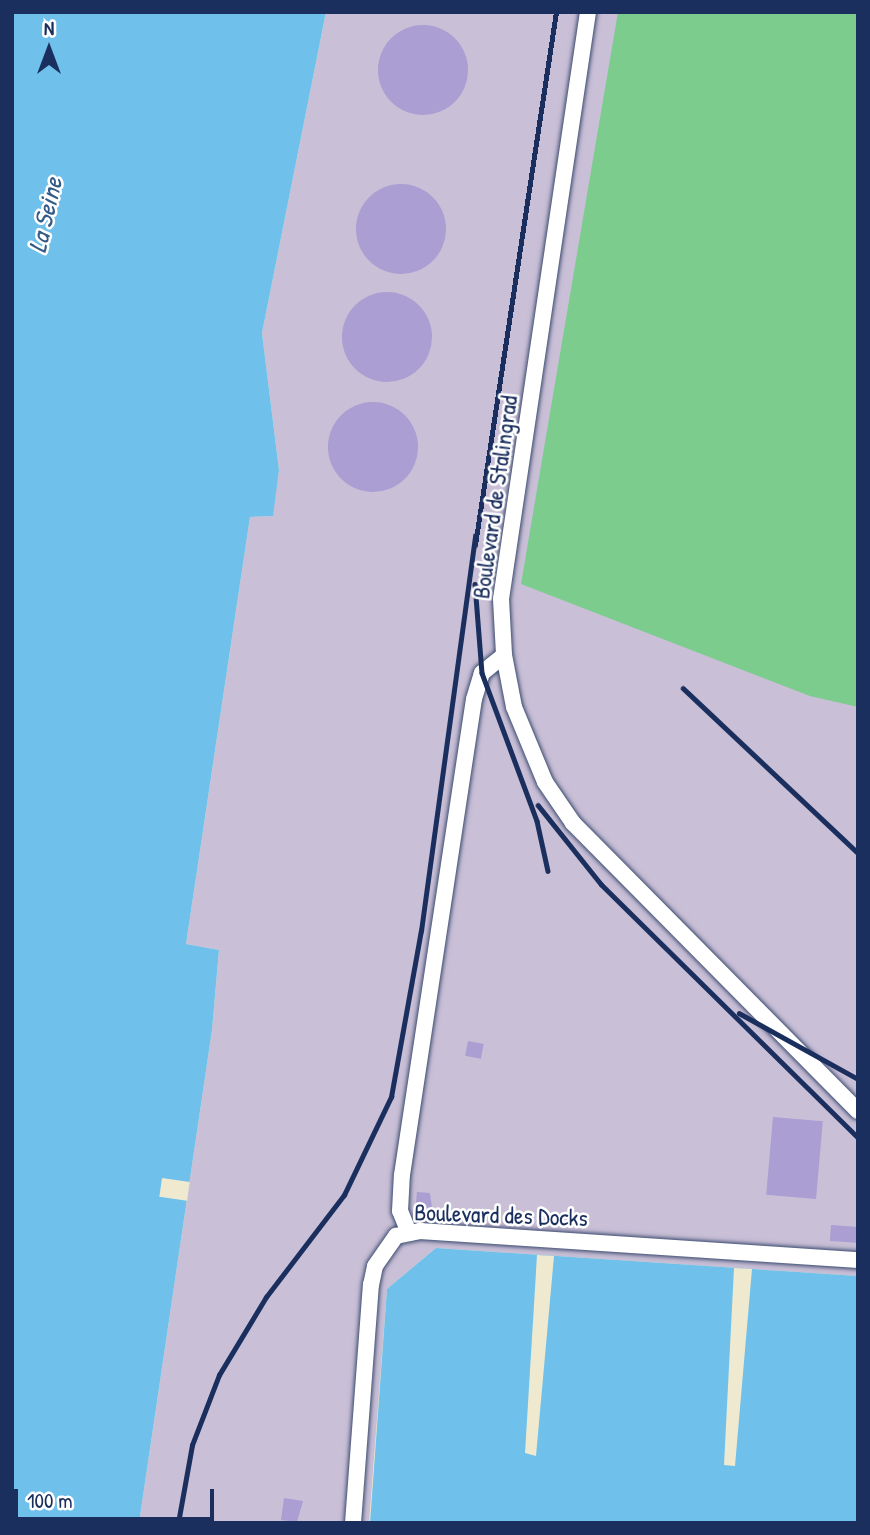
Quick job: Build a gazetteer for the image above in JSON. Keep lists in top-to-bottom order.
{
  "streets": {
    "street": ["Boulevard de Stalingrad", "Boulevard des Docks"]
  },
  "water": ["La Seine"],
  "scale_bar": "100 m",
  "north": "top"
}
